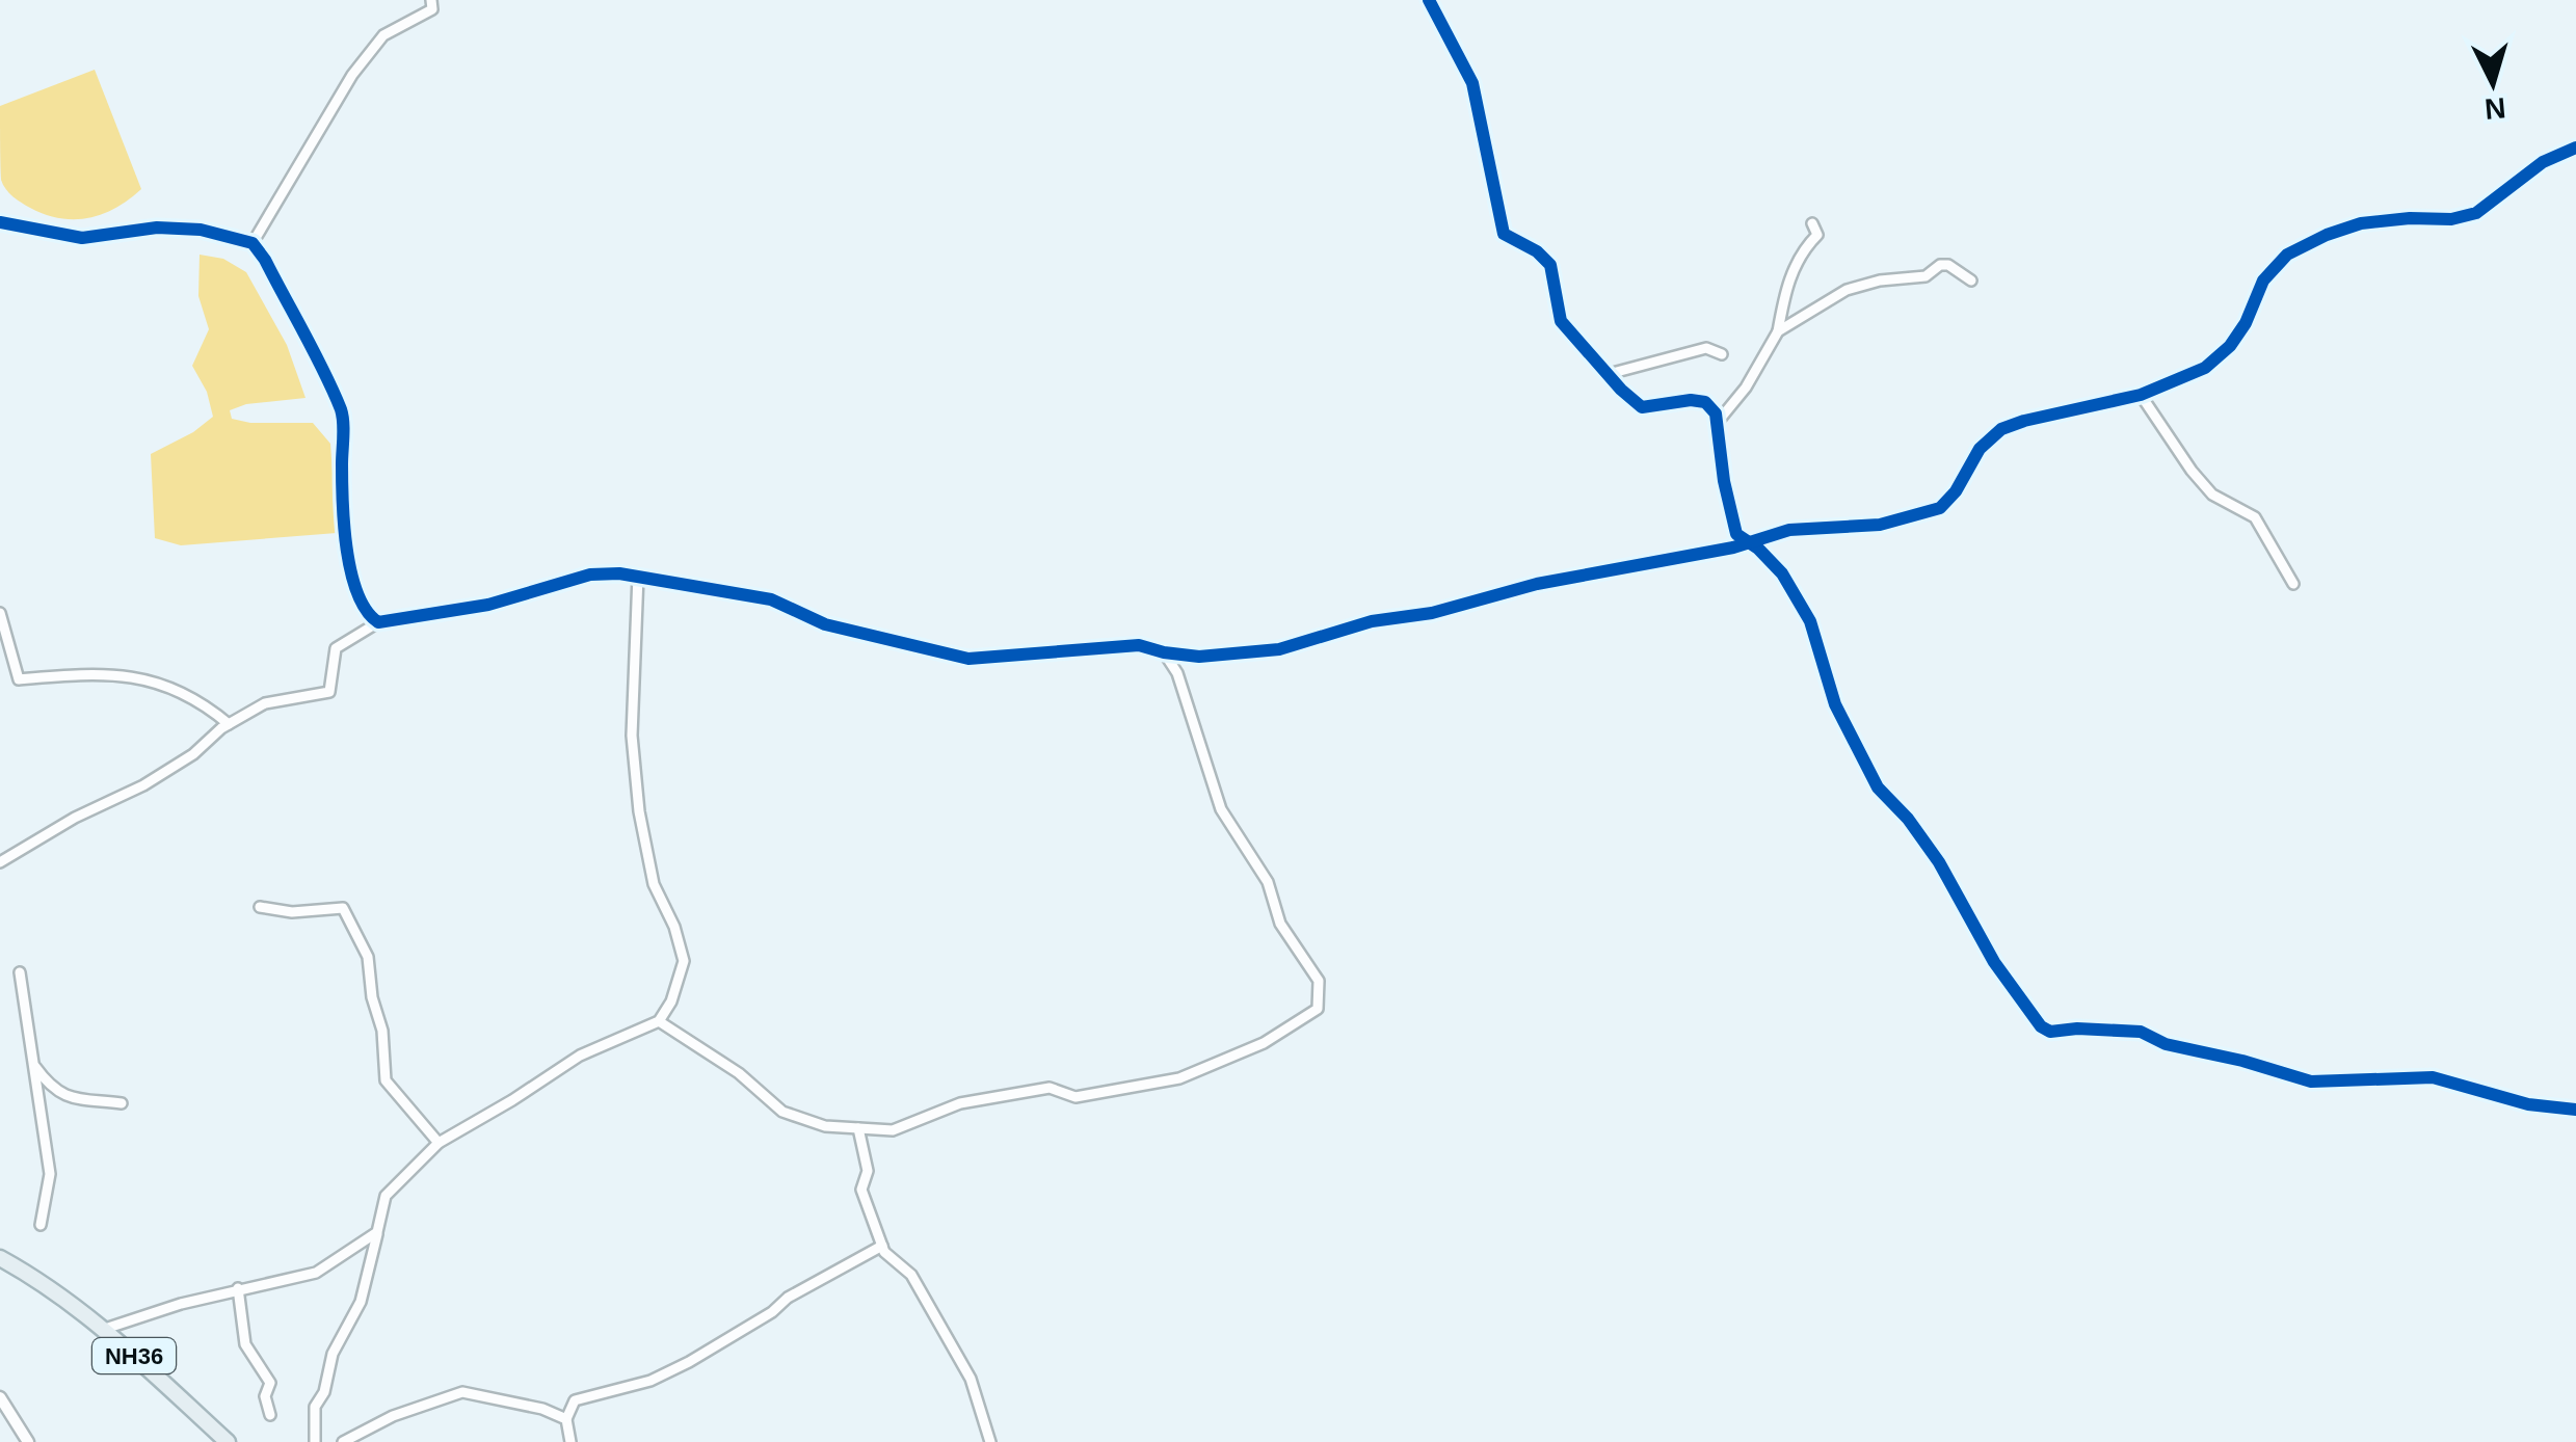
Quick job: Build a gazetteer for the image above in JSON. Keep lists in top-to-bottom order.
{
  "streets": {
    "highway": ["NH36"]
  },
  "north": "bottom"
}
